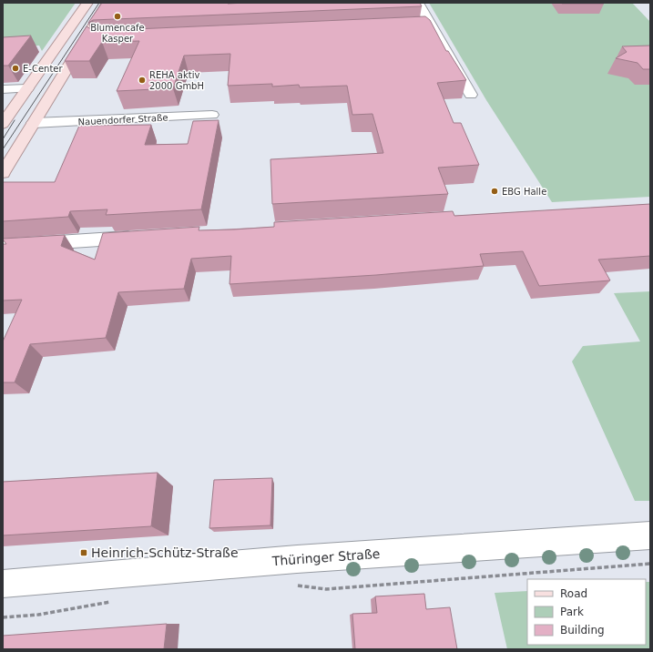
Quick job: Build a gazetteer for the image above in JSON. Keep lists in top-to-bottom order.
{
  "streets": {
    "street": ["Nauendorfer Straße", "Thüringer Straße"]
  },
  "places": {
    "other": [
      "Blumencafe Kasper",
      "E-Center",
      "REHA aktiv 2000 GmbH",
      "EBG Halle"
    ],
    "transit": ["Heinrich-Schütz-Straße"]
  },
  "legend": ["Road", "Park", "Building"]
}
